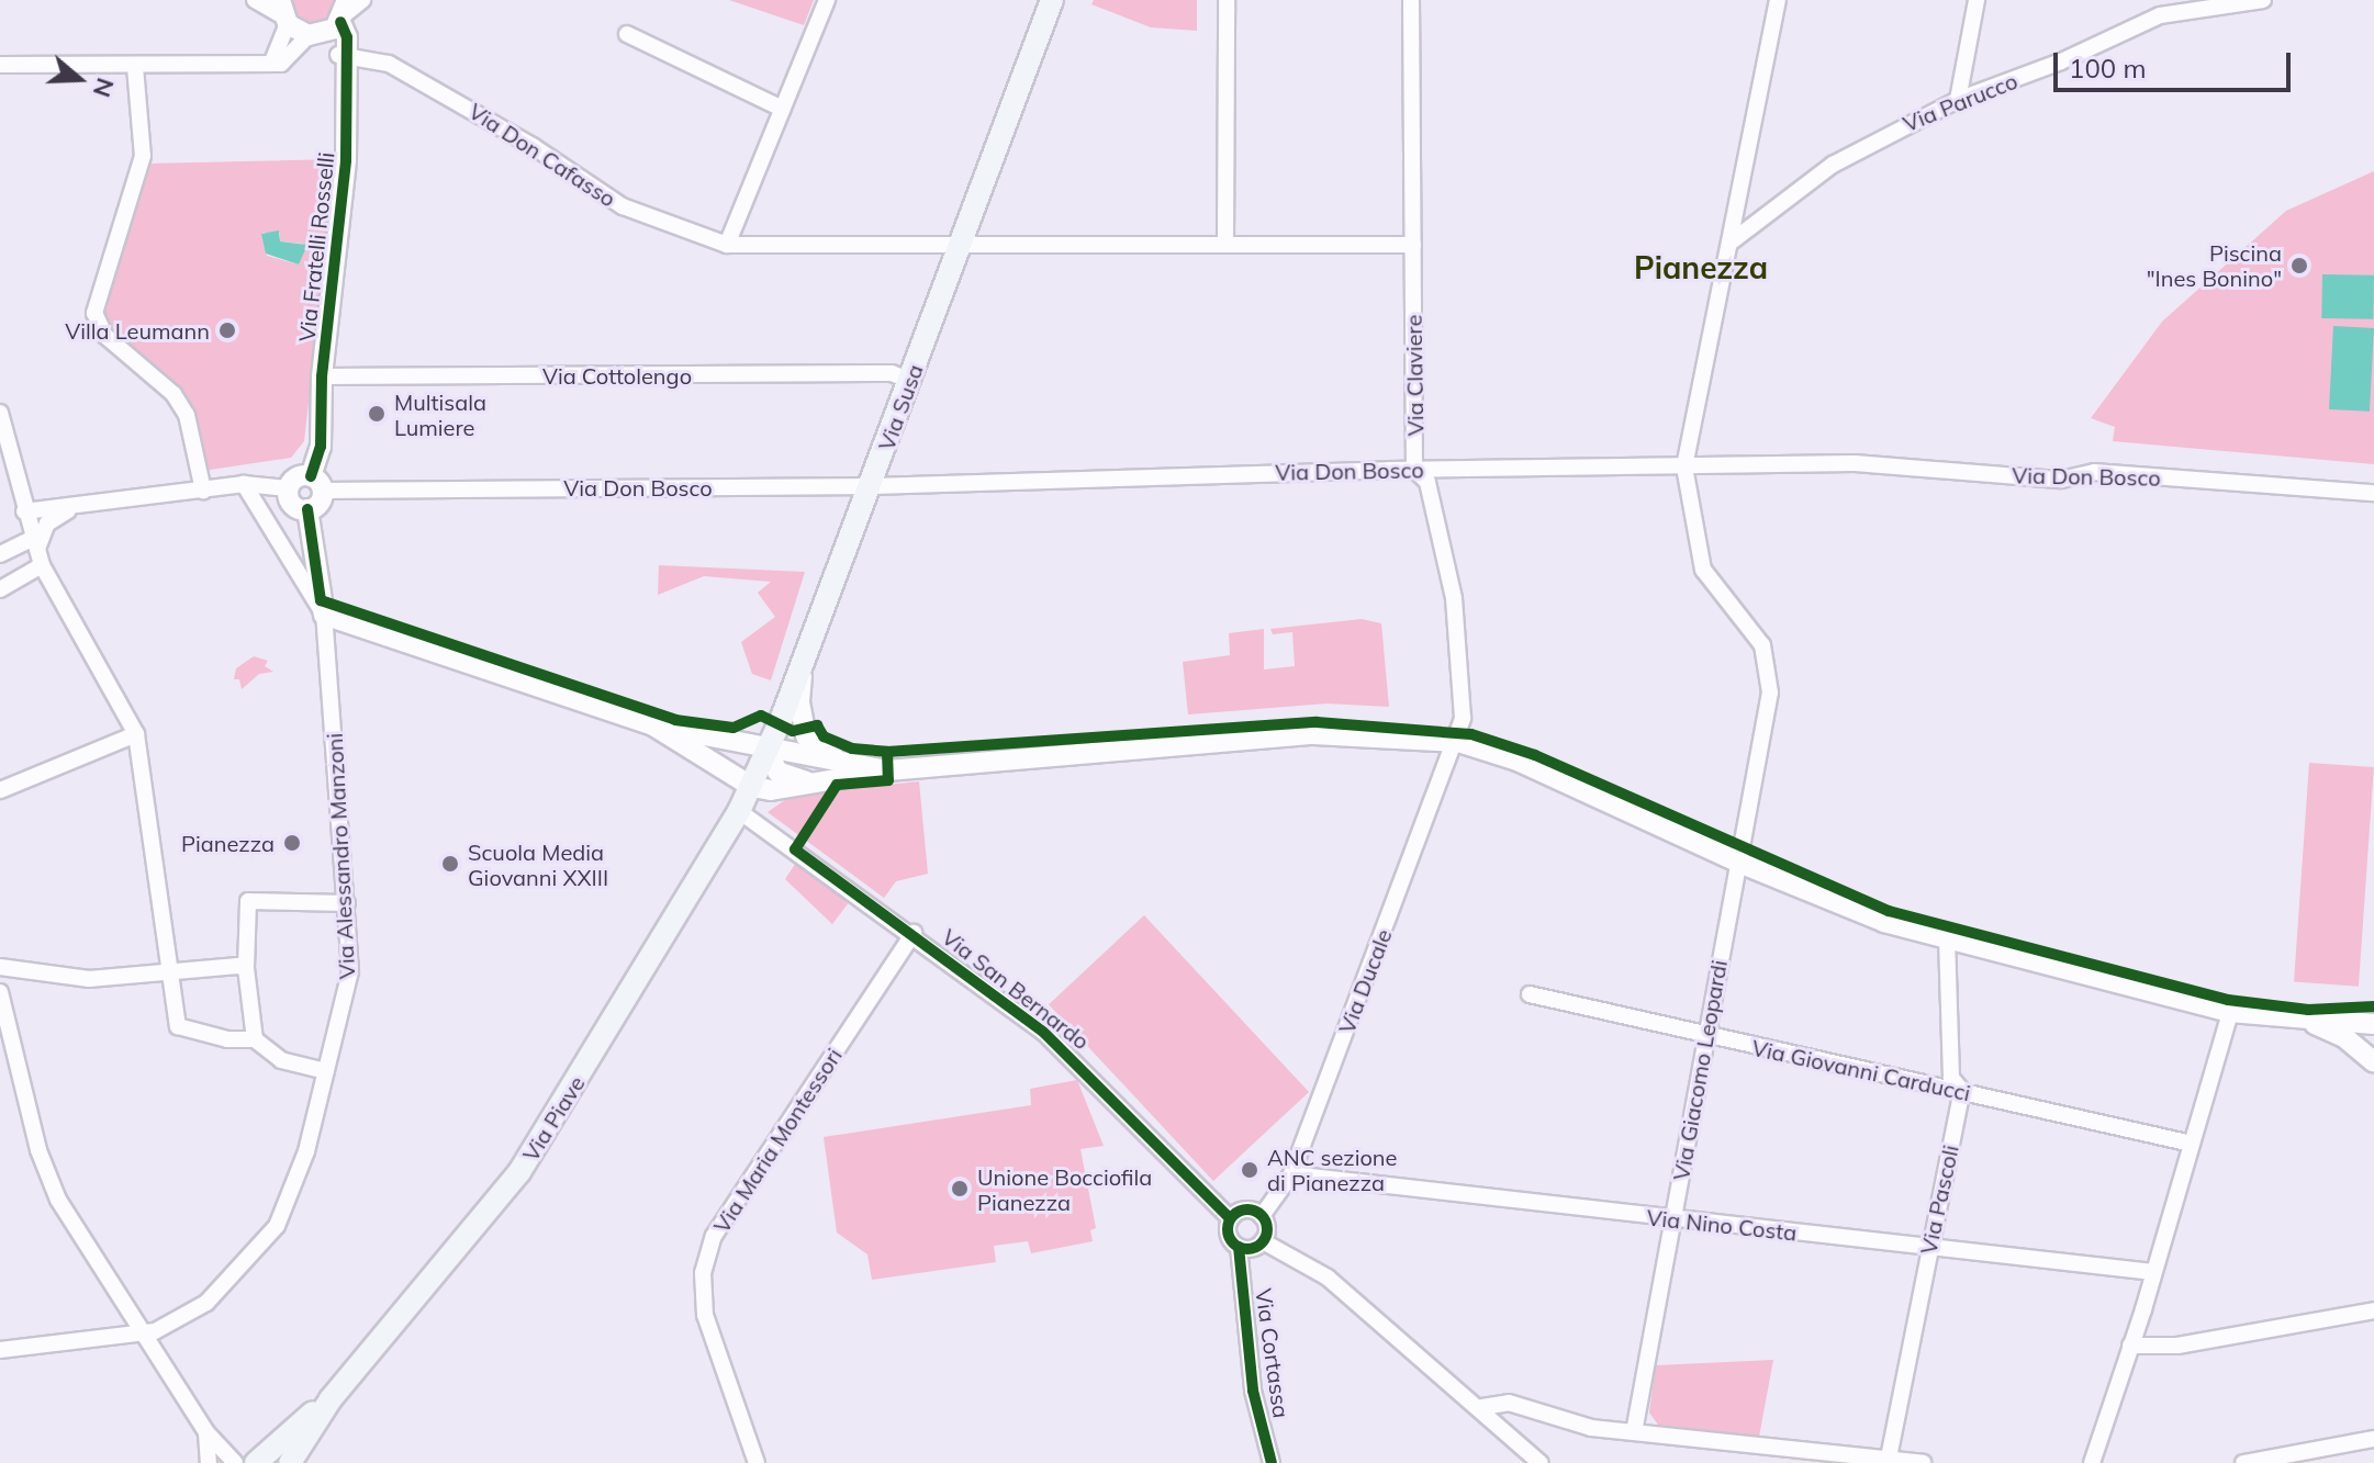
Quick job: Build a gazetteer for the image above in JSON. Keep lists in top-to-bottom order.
{
  "streets": {
    "main road": ["Via Susa", "Via Piave"],
    "street": [
      "Via Parucco",
      "Via Don Cafasso",
      "Via Fratelli Rosselli",
      "Via Cottolengo",
      "Via Claviere",
      "Via Don Bosco",
      "Via Alessandro Manzoni",
      "Via Ducale",
      "Via San Bernardo",
      "Via Giacomo Leopardi",
      "Via Giovanni Carducci",
      "Via Maria Montessori",
      "Via Pascoli",
      "Via Nino Costa",
      "Via Cortassa"
    ]
  },
  "crossings": [
    ["Via Don Cafasso", "Via Fratelli Rosselli"],
    ["Via Don Cafasso", "Via Claviere"],
    ["Via Don Cafasso", "Via Susa"],
    ["Via Fratelli Rosselli", "Via Cottolengo"],
    ["Via Fratelli Rosselli", "Via Don Bosco"],
    ["Via Cottolengo", "Via Susa"],
    ["Via Claviere", "Via Don Bosco"],
    ["Via Claviere", "Via Ducale"],
    ["Via Susa", "Via Don Bosco"],
    ["Via Susa", "Via San Bernardo"],
    ["Via Susa", "Via Piave"],
    ["Via Don Bosco", "Via Giacomo Leopardi"],
    ["Via Ducale", "Via San Bernardo"],
    ["Via Ducale", "Via Nino Costa"],
    ["Via Ducale", "Via Cortassa"],
    ["Via San Bernardo", "Via Piave"],
    ["Via San Bernardo", "Via Maria Montessori"],
    ["Via San Bernardo", "Via Cortassa"],
    ["Via Giacomo Leopardi", "Via Giovanni Carducci"],
    ["Via Giacomo Leopardi", "Via Nino Costa"],
    ["Via Giovanni Carducci", "Via Pascoli"],
    ["Via Pascoli", "Via Nino Costa"]
  ],
  "districts": ["Pianezza"],
  "places": [
    "Piscina \"Ines Bonino\"",
    "Villa Leumann",
    "Multisala Lumiere",
    "Pianezza",
    "Scuola Media Giovanni XXIII",
    "ANC sezione di Pianezza",
    "Unione Bocciofila Pianezza"
  ],
  "scale_bar": "100 m",
  "north": "right"
}
